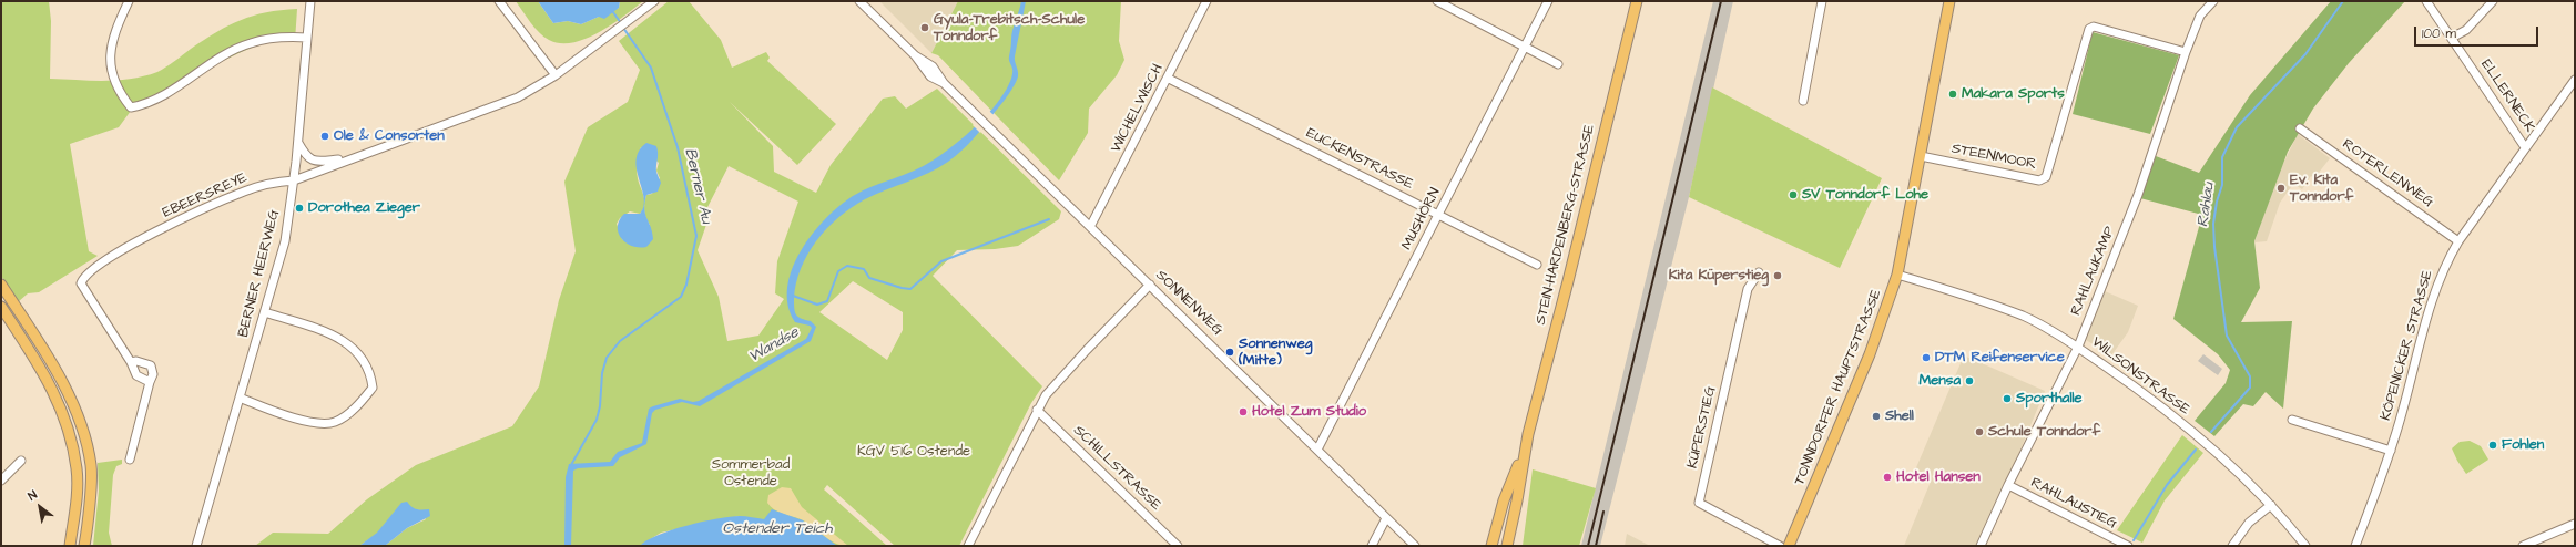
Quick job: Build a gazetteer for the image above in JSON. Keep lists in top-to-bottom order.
{
  "streets": {
    "main road": ["STEIN-HARDENBERG-STRASSE", "TONNDORFER HAUPTSTRASSE"],
    "street": [
      "ELLERNECK",
      "WICHELWISCH",
      "STEENMOOR",
      "EUCKENSTRASSE",
      "ROTERLENWEG",
      "EBEERSREYE",
      "MUSHÖRN",
      "RAHLAUKAMP",
      "BERNER HEERWEG",
      "SONNENWEG",
      "KÖPENICKER STRASSE",
      "WILSONSTRASSE",
      "KÜPERSTIEG",
      "SCHILLSTRASSE",
      "RAHLAUSTIEG"
    ]
  },
  "crossings": [
    ["ELLERNECK", "KÖPENICKER STRASSE"],
    ["WICHELWISCH", "EUCKENSTRASSE"],
    ["WICHELWISCH", "SONNENWEG"],
    ["STEENMOOR", "RAHLAUKAMP"],
    ["STEENMOOR", "TONNDORFER HAUPTSTRASSE"],
    ["EUCKENSTRASSE", "MUSHÖRN"],
    ["ROTERLENWEG", "KÖPENICKER STRASSE"],
    ["EBEERSREYE", "BERNER HEERWEG"],
    ["MUSHÖRN", "SONNENWEG"],
    ["RAHLAUKAMP", "WILSONSTRASSE"],
    ["RAHLAUKAMP", "RAHLAUSTIEG"],
    ["WILSONSTRASSE", "TONNDORFER HAUPTSTRASSE"]
  ],
  "water": [
    "Berner Au",
    "Rahlau",
    "Wandse",
    "Ostender Teich"
  ],
  "parks": ["KGV 516 Ostende", "Sommerbad Ostende"],
  "places": [
    "Gyula-Trebitsch-Schule Tonndorf",
    "Makara Sports",
    "Ole & Consorten",
    "Ev. Kita Tonndorf",
    "SV Tonndorf Lohe",
    "Dorothea Zieger",
    "Kita Küperstieg",
    "Sonnenweg (Mitte)",
    "DTM Reifenservice",
    "Mensa",
    "Sporthalle",
    "Hotel Zum Studio",
    "Shell",
    "Schule Tonndorf",
    "Fohlen",
    "Hotel Hansen"
  ],
  "scale_bar": "100 m",
  "north": "top left"
}
